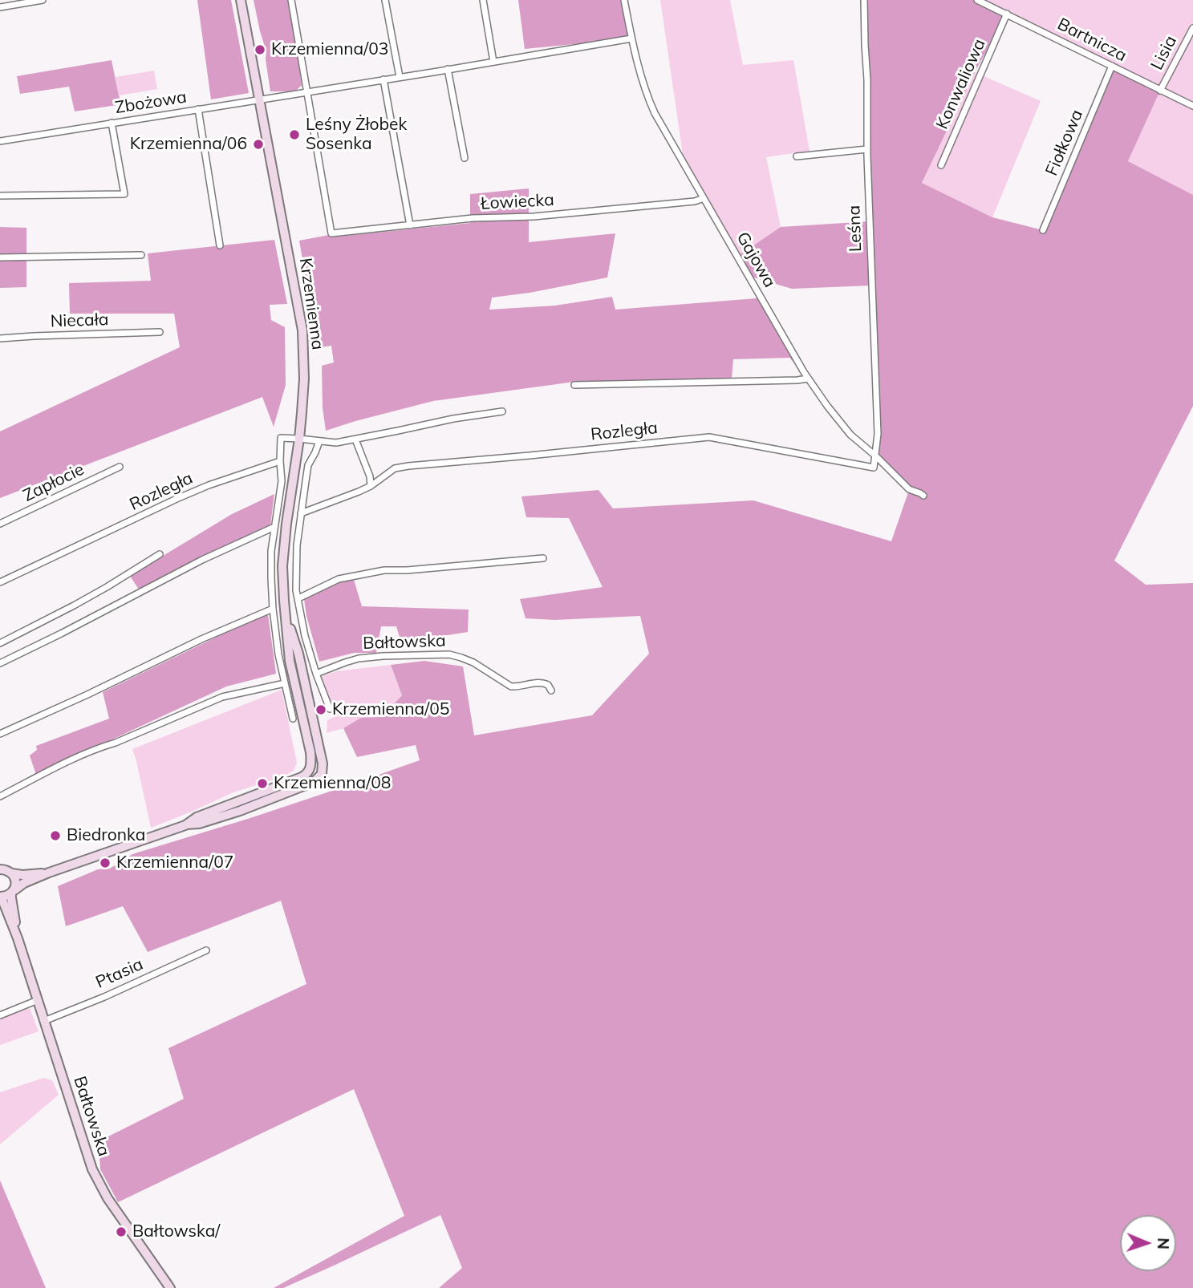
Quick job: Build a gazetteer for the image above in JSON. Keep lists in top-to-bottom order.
{
  "streets": {
    "main road": ["Krzemienna", "Bałtowska"],
    "street": [
      "Bartnicza",
      "Lisia",
      "Konwaliowa",
      "Zbożowa",
      "Fiołkowa",
      "Łowiecka",
      "Leśna",
      "Gajowa",
      "Niecała",
      "Rozległa",
      "Zapłocie",
      "Ptasia"
    ]
  },
  "crossings": [
    ["Bartnicza", "Lisia"],
    ["Bartnicza", "Konwaliowa"],
    ["Bartnicza", "Fiołkowa"],
    ["Zbożowa", "Łowiecka"],
    ["Zbożowa", "Gajowa"],
    ["Zbożowa", "Krzemienna"],
    ["Łowiecka", "Gajowa"],
    ["Leśna", "Gajowa"],
    ["Leśna", "Rozległa"],
    ["Gajowa", "Rozległa"],
    ["Krzemienna", "Bałtowska"],
    ["Bałtowska", "Ptasia"]
  ],
  "places": [
    "Krzemienna/03",
    "Leśny Żłobek Sosenka",
    "Krzemienna/06",
    "Krzemienna/05",
    "Krzemienna/08",
    "Biedronka",
    "Krzemienna/07",
    "Bałtowska/"
  ],
  "north": "right"
}
